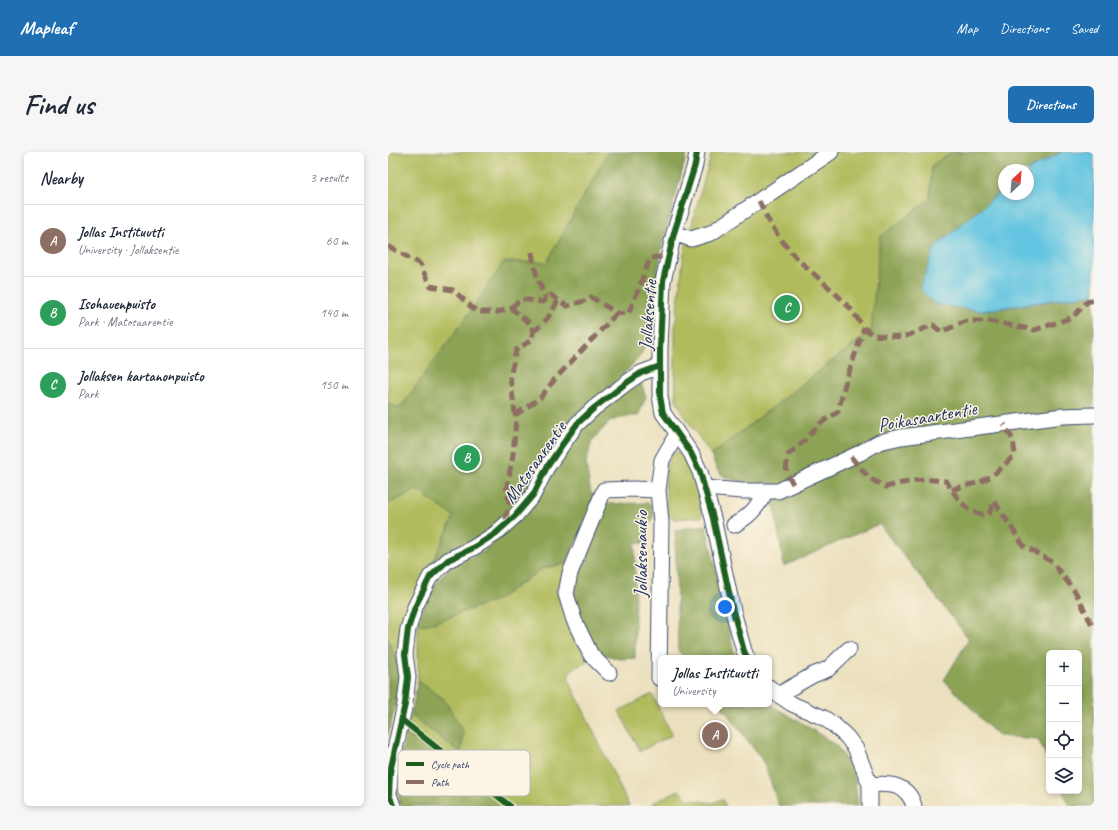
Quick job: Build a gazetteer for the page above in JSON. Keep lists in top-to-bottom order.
{
  "streets": {
    "street": [
      "Jollaksentie",
      "Poikasaartentie",
      "Matosaarentie",
      "Jollaksenaukio"
    ]
  },
  "crossings": [
    ["Jollaksentie", "Poikasaartentie"],
    ["Jollaksentie", "Matosaarentie"],
    ["Jollaksentie", "Jollaksenaukio"]
  ],
  "legend": ["Cycle path", "Path"],
  "north": "top right",
  "page": {
    "header": "Mapleaf",
    "nav": ["Map", "Directions", "Saved"],
    "buttons": "Directions",
    "title": "Find us",
    "heading": ["Nearby", "3 results"],
    "list": [
      {
        "mark": "A",
        "name": "Jollas Instituutti",
        "note": "University · Jollaksentie",
        "value": "60 m"
      },
      {
        "mark": "B",
        "name": "Isohauenpuisto",
        "note": "Park · Matosaarentie",
        "value": "140 m"
      },
      {
        "mark": "C",
        "name": "Jollaksen kartanonpuisto",
        "note": "Park",
        "value": "150 m"
      }
    ],
    "pins": ["C", "B", "A"],
    "map_buttons": ["+", "−"],
    "popup": ["Jollas Instituutti", "University"]
  }
}
